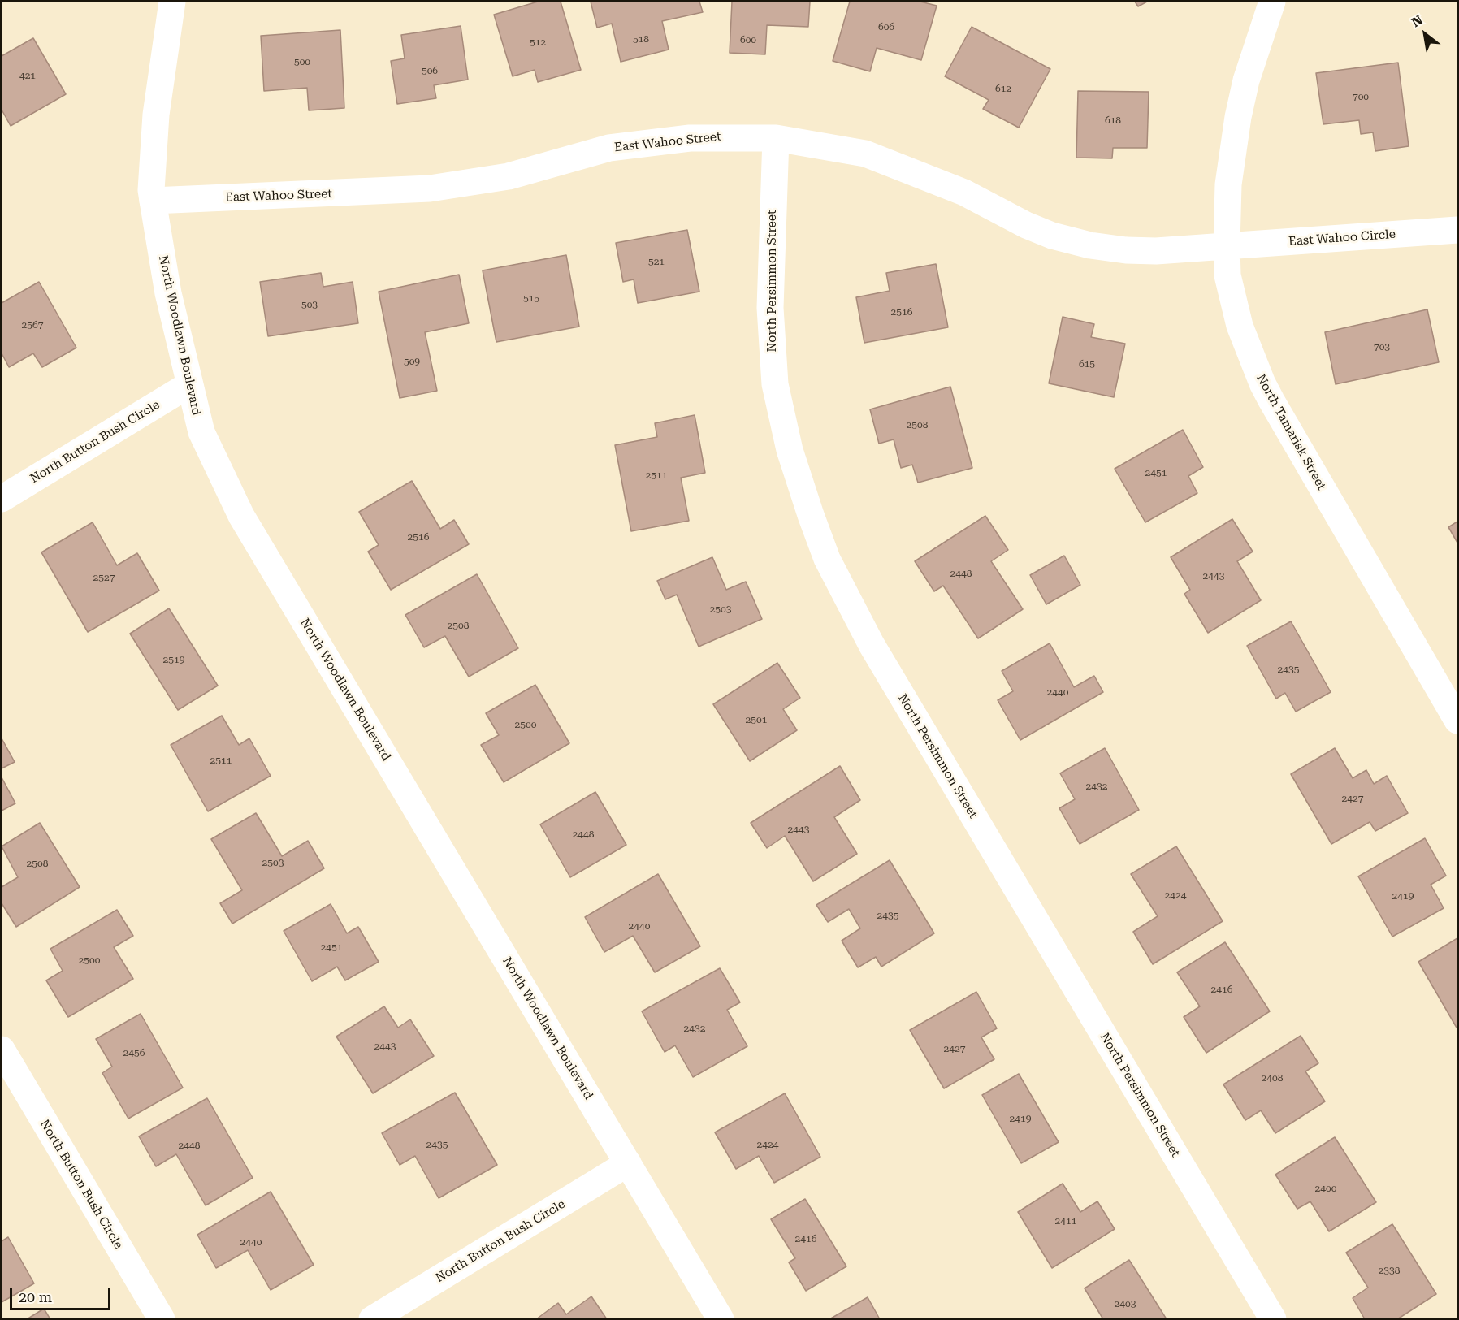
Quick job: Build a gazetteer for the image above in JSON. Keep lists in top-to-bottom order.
{
  "streets": {
    "street": [
      "East Wahoo Street",
      "East Wahoo Circle",
      "North Persimmon Street",
      "North Woodlawn Boulevard",
      "North Tamarisk Street",
      "North Button Bush Circle"
    ]
  },
  "crossings": [
    ["East Wahoo Street", "East Wahoo Circle"],
    ["East Wahoo Street", "North Persimmon Street"],
    ["East Wahoo Street", "North Woodlawn Boulevard"],
    ["East Wahoo Street", "North Tamarisk Street"],
    ["East Wahoo Circle", "North Tamarisk Street"],
    ["North Woodlawn Boulevard", "North Button Bush Circle"]
  ],
  "house_numbers": [
    "606",
    "518",
    "600",
    "512",
    "500",
    "506",
    "421",
    "612",
    "700",
    "618",
    "521",
    "515",
    "503",
    "2516",
    "2567",
    "703",
    "509",
    "615",
    "2508",
    "2451",
    "2511",
    "2516",
    "2448",
    "2443",
    "2527",
    "2503",
    "2508",
    "2519",
    "2435",
    "2440",
    "2501",
    "2500",
    "2511",
    "2432",
    "2427",
    "2443",
    "2448",
    "2503",
    "2508",
    "2424",
    "2419",
    "2435",
    "2440",
    "2451",
    "2500",
    "2416",
    "2432",
    "2443",
    "2427",
    "2456",
    "2408",
    "2419",
    "2435",
    "2424",
    "2448",
    "2400",
    "2411",
    "2416",
    "2440",
    "2338",
    "2403"
  ],
  "scale_bar": "20 m",
  "north": "top left"
}
